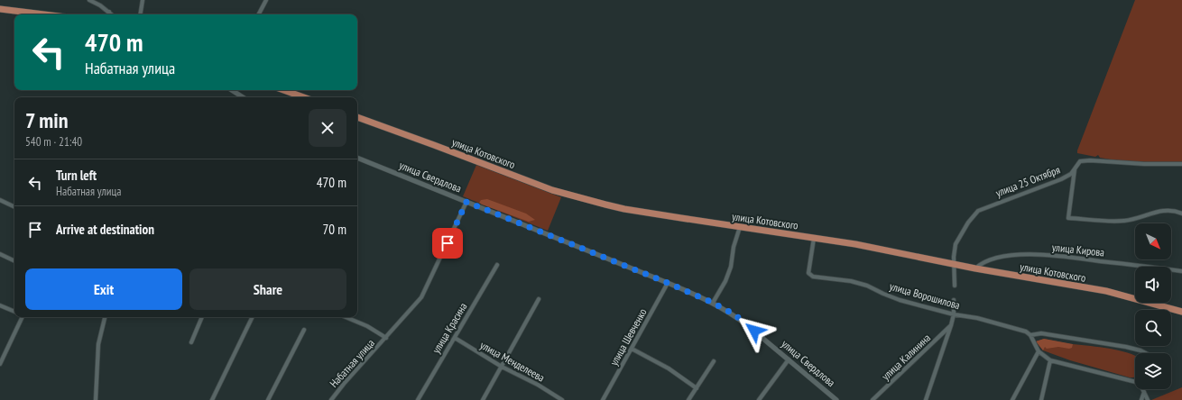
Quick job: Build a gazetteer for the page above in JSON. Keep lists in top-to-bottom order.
{
  "streets": {
    "highway": ["улица Котовского"],
    "street": [
      "улица Свердлова",
      "улица 25 Октября",
      "улица Кирова",
      "улица Ворошилова",
      "улица Красина",
      "улица Шевченко",
      "улица Калинина",
      "улица Менделеева",
      "Набатная улица"
    ]
  },
  "crossings": [
    ["улица Котовского", "улица 25 Октября"],
    ["улица Котовского", "улица Кирова"],
    ["улица Котовского", "улица Ворошилова"],
    ["улица Свердлова", "улица Шевченко"],
    ["улица Свердлова", "Набатная улица"],
    ["улица Красина", "улица Менделеева"]
  ],
  "north": "bottom right",
  "page": {
    "turn": ["470 m", "Набатная улица"],
    "heading": ["7 min", "540 m · 21:40"],
    "list": [
      {
        "name": "Turn left",
        "note": "Набатная улица",
        "value": "470 m"
      },
      {
        "name": "Arrive at destination",
        "value": "70 m"
      }
    ],
    "buttons": ["Exit", "Share"]
  }
}
